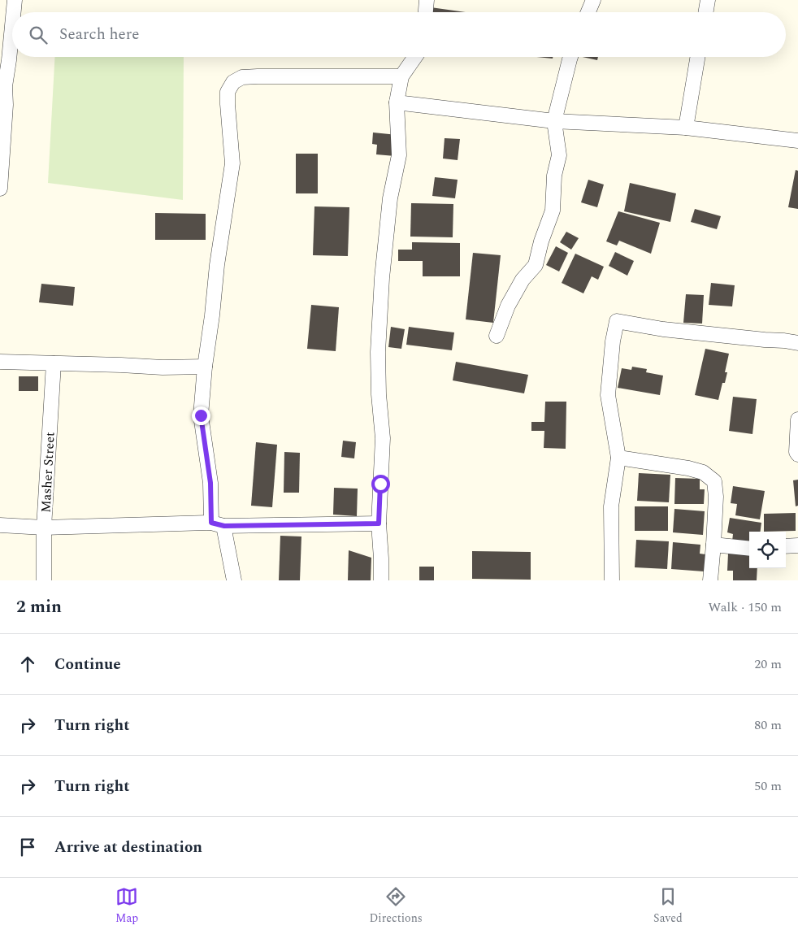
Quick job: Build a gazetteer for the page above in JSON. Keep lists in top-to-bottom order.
{
  "streets": {
    "street": ["Masher Street"]
  },
  "page": {
    "search": "Search here",
    "heading": ["2 min", "Walk · 150 m"],
    "list": [
      ["Continue", "20 m"],
      ["Turn right", "80 m"],
      ["Turn right", "50 m"],
      "Arrive at destination"
    ],
    "nav": ["Map", "Directions", "Saved"]
  }
}
